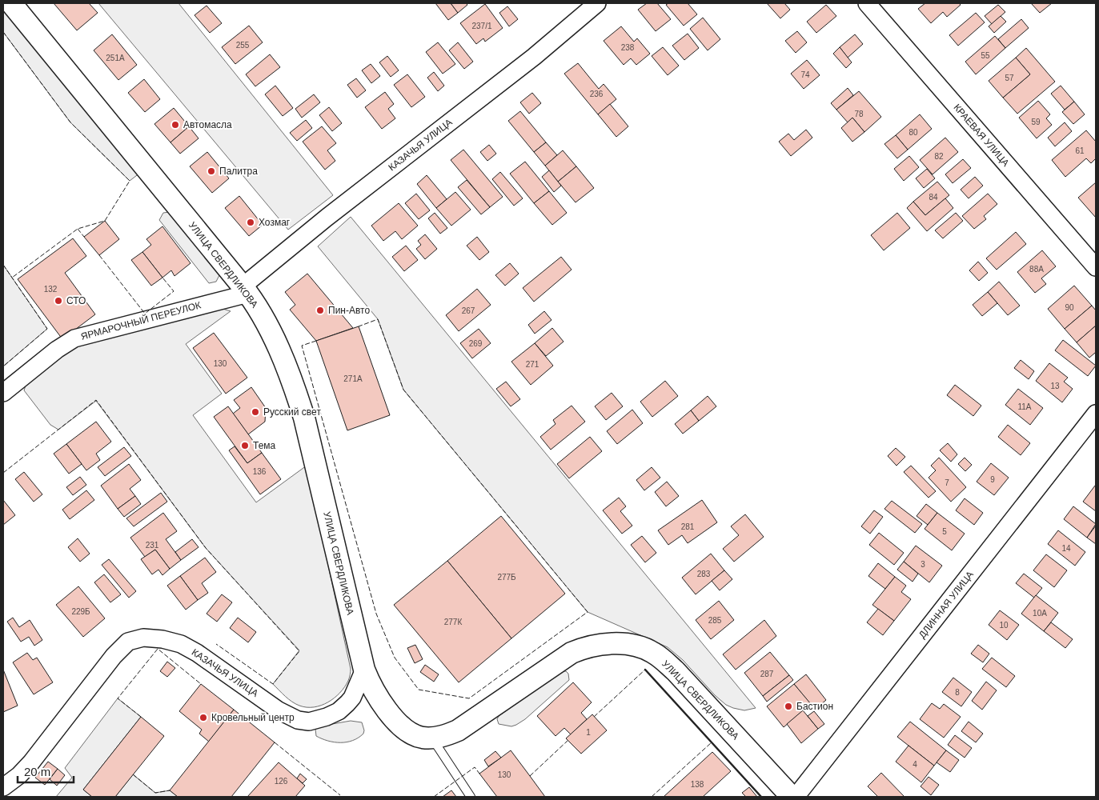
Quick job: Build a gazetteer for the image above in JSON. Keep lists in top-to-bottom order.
{
  "streets": {
    "street": [
      "КРАЕВАЯ УЛИЦА",
      "КАЗАЧЬЯ УЛИЦА",
      "УЛИЦА СВЕРДЛИКОВА",
      "ЯРМАРОЧНЫЙ ПЕРЕУЛОК",
      "ДЛИННАЯ УЛИЦА"
    ]
  },
  "crossings": [
    ["КАЗАЧЬЯ УЛИЦА", "УЛИЦА СВЕРДЛИКОВА"],
    ["КАЗАЧЬЯ УЛИЦА", "ЯРМАРОЧНЫЙ ПЕРЕУЛОК"],
    ["УЛИЦА СВЕРДЛИКОВА", "ЯРМАРОЧНЫЙ ПЕРЕУЛОК"],
    ["УЛИЦА СВЕРДЛИКОВА", "ДЛИННАЯ УЛИЦА"]
  ],
  "places": [
    "Автомасла",
    "Палитра",
    "Хозмаг",
    "СТО",
    "Пин-Авто",
    "Русский свет",
    "Тема",
    "Бастион",
    "Кровельный центр"
  ],
  "house_numbers": [
    "237/1",
    "255",
    "238",
    "55",
    "251А",
    "74",
    "57",
    "236",
    "78",
    "59",
    "80",
    "61",
    "82",
    "84",
    "88А",
    "132",
    "90",
    "267",
    "269",
    "130",
    "271",
    "271А",
    "13",
    "11А",
    "136",
    "9",
    "7",
    "281",
    "5",
    "231",
    "14",
    "3",
    "283",
    "277Б",
    "229Б",
    "10А",
    "285",
    "277К",
    "10",
    "287",
    "8",
    "1",
    "4",
    "130",
    "126",
    "138"
  ],
  "scale_bar": "20 m"
}
